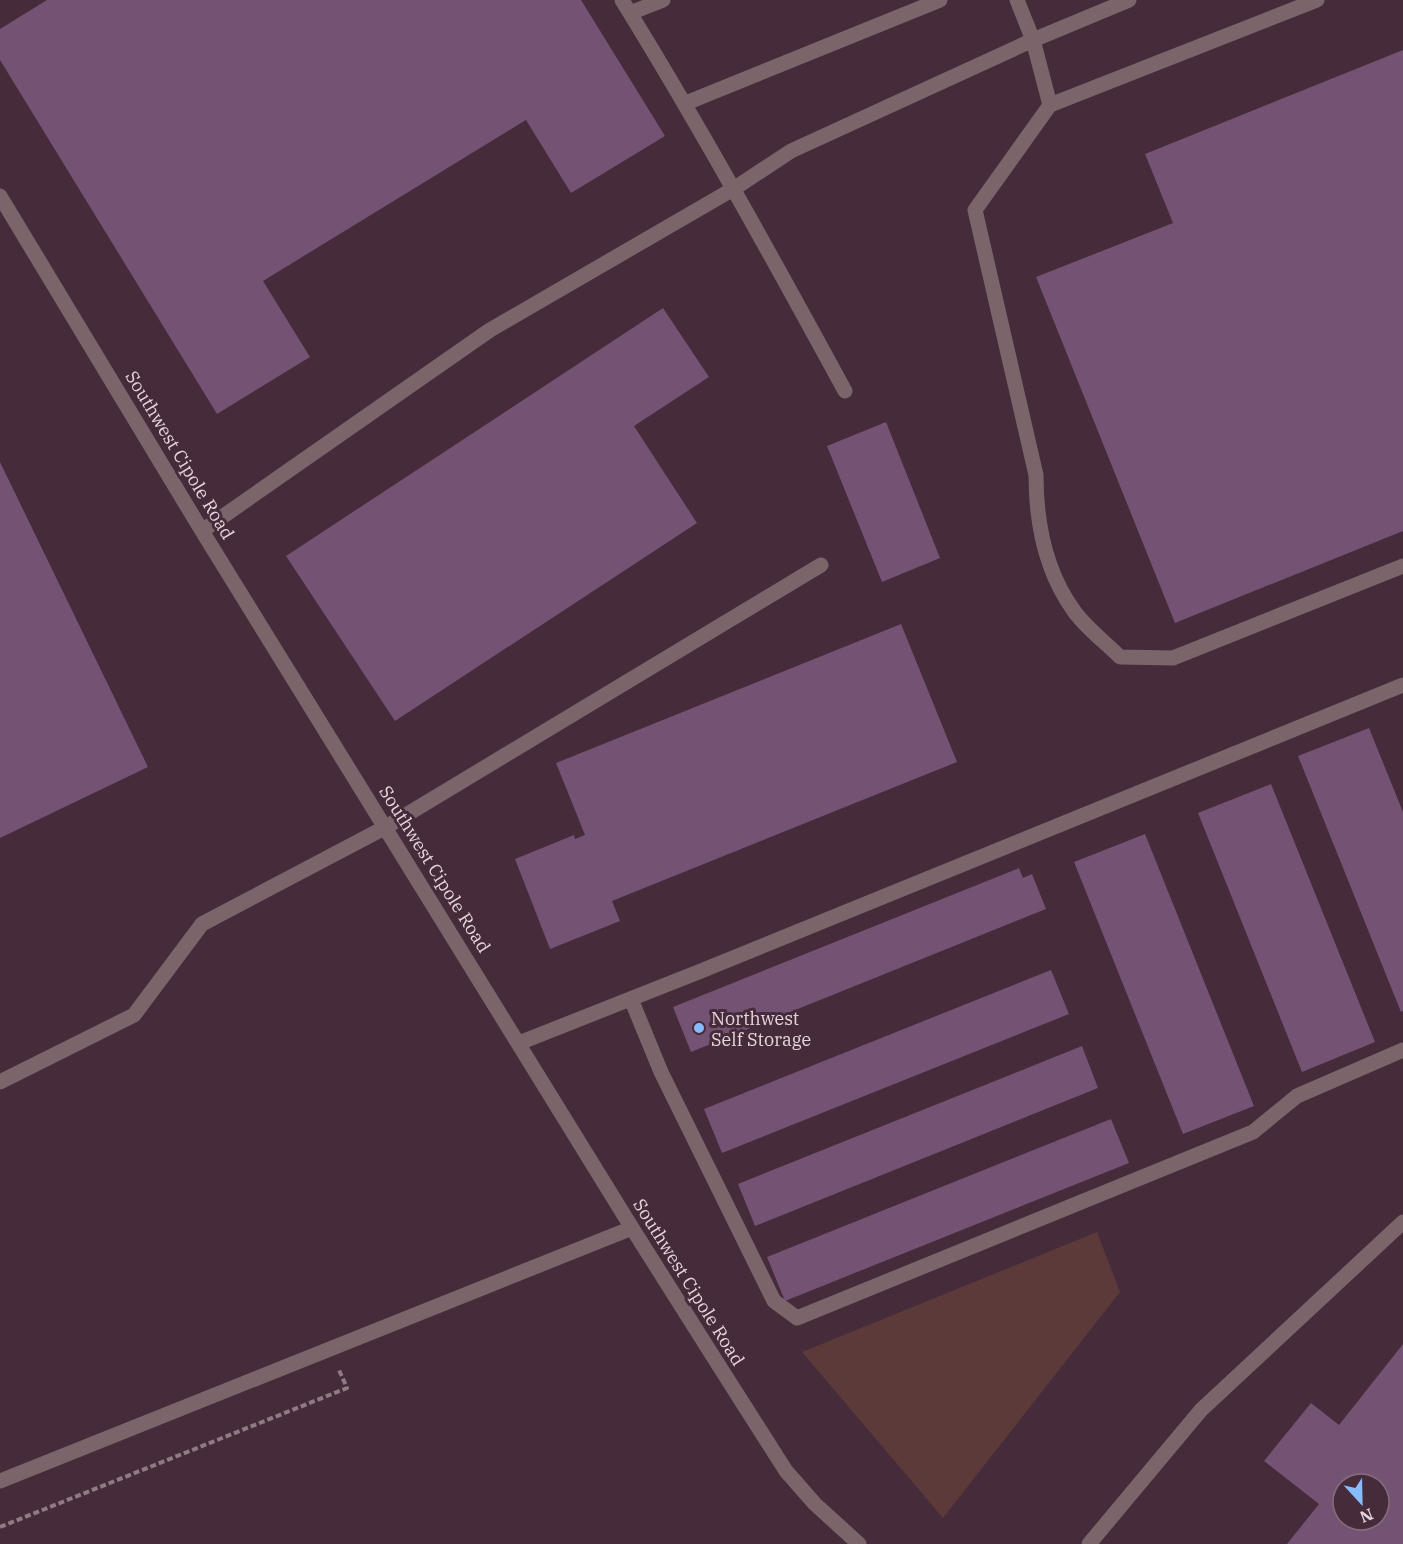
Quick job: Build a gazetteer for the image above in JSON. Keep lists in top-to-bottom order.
{
  "streets": {
    "street": ["Southwest Cipole Road"]
  },
  "places": ["Northwest Self Storage"],
  "north": "bottom"
}
